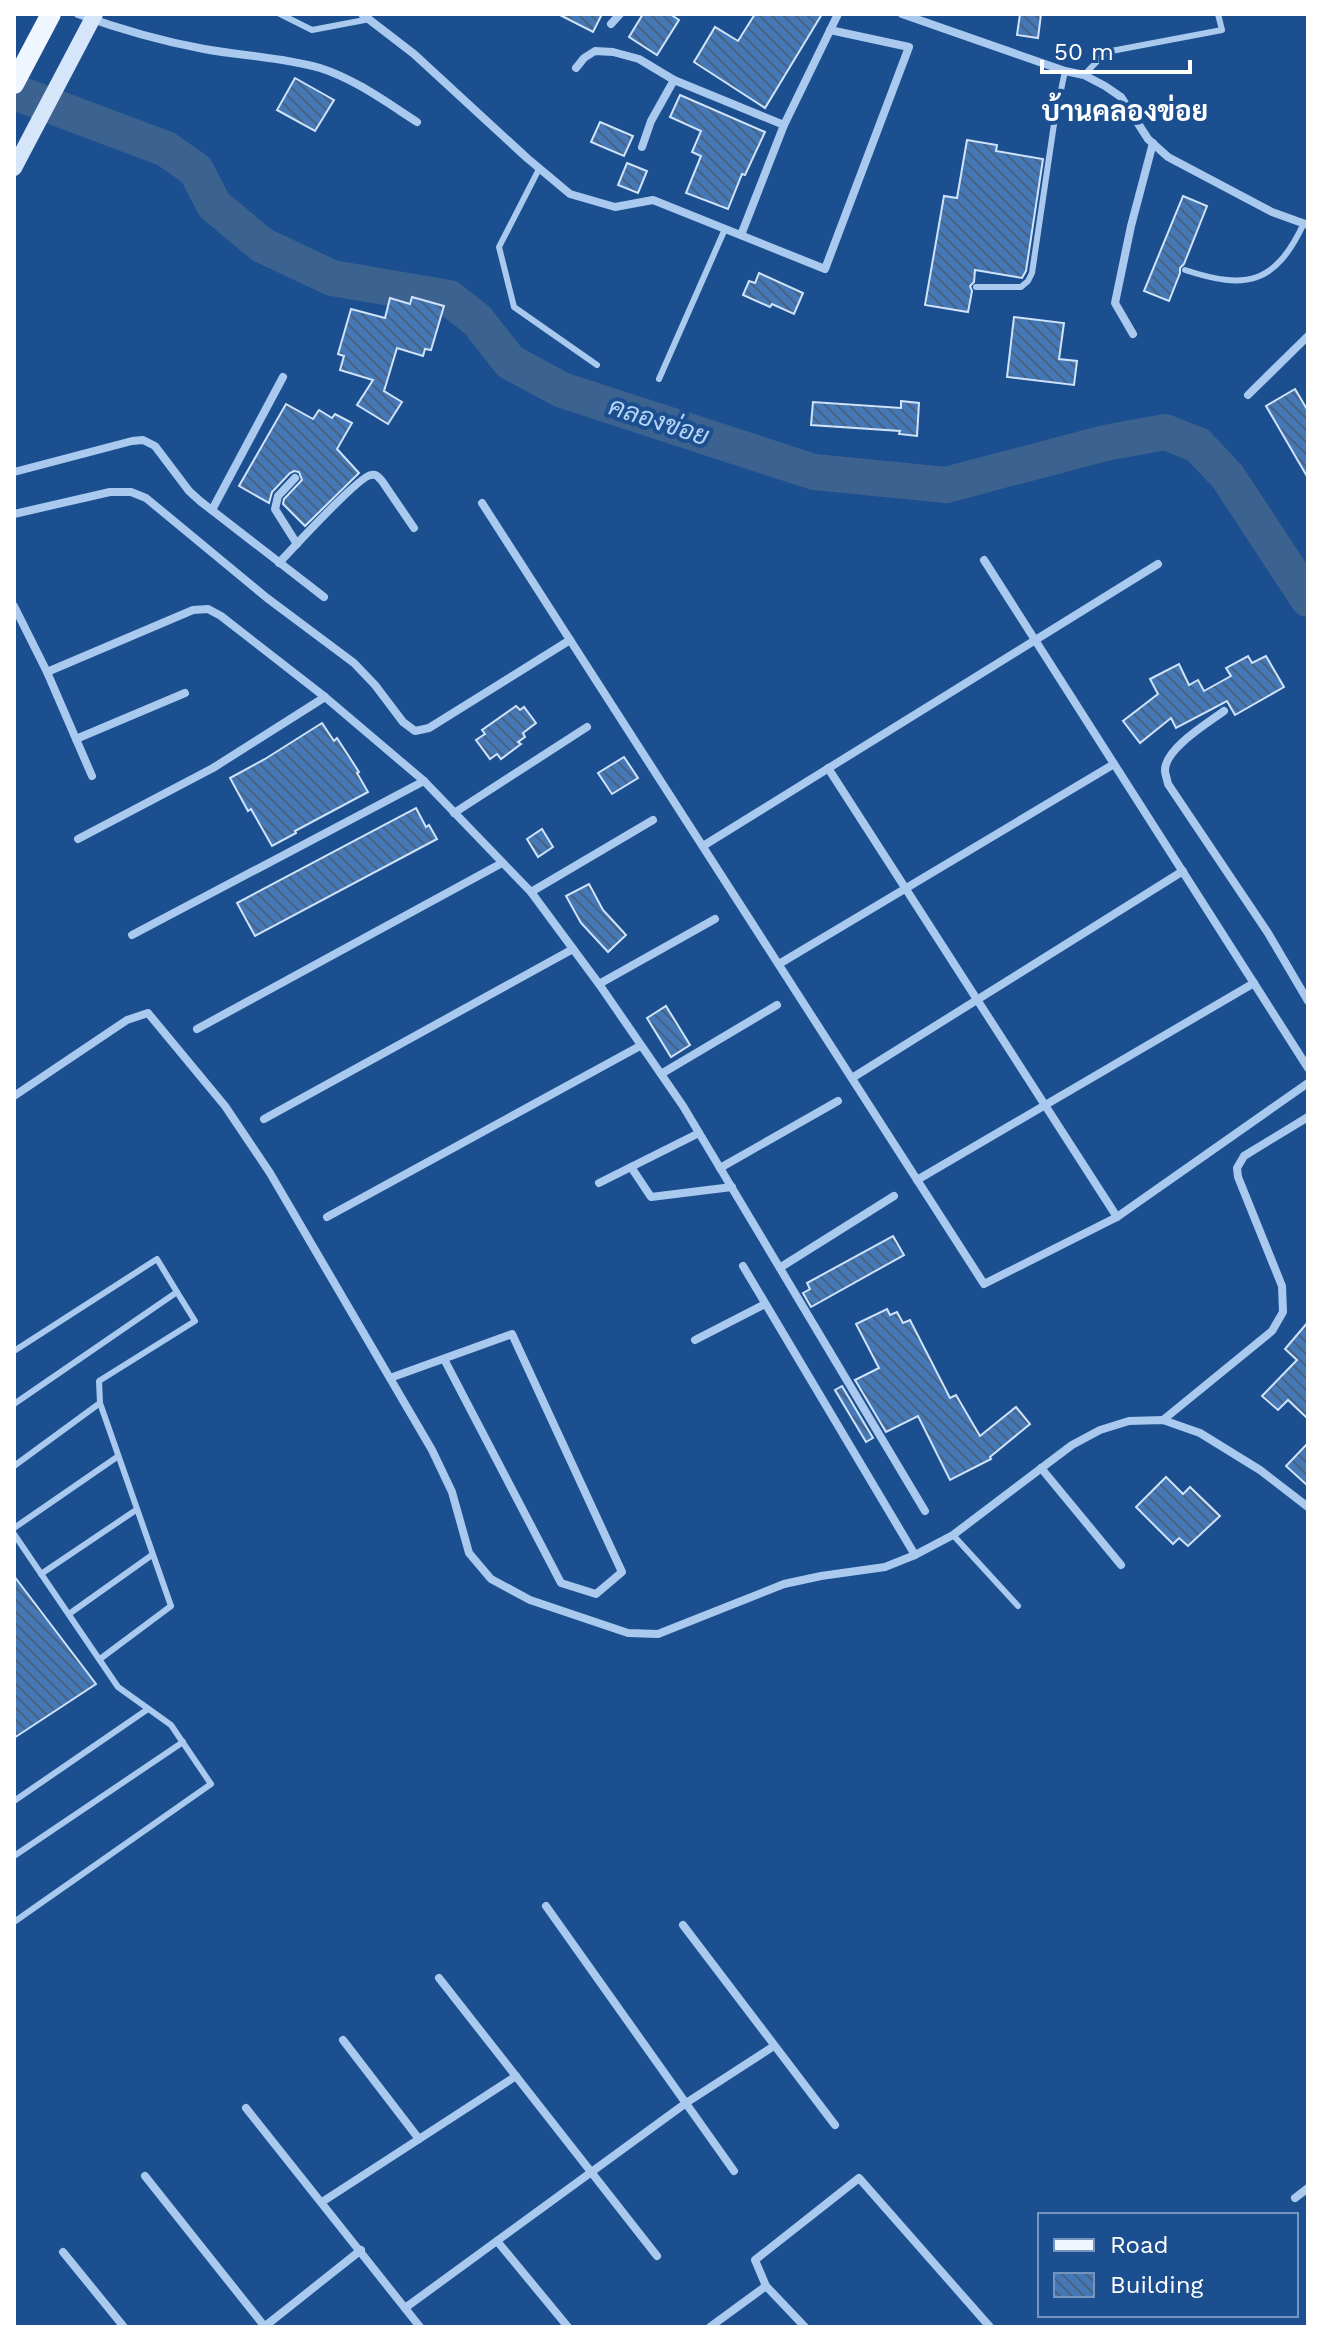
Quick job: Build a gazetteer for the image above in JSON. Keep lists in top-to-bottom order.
{
  "districts": ["บ้านคลองข่อย"],
  "water": ["คลองข่อย"],
  "legend": ["Road", "Building"],
  "scale_bar": "50 m"
}
